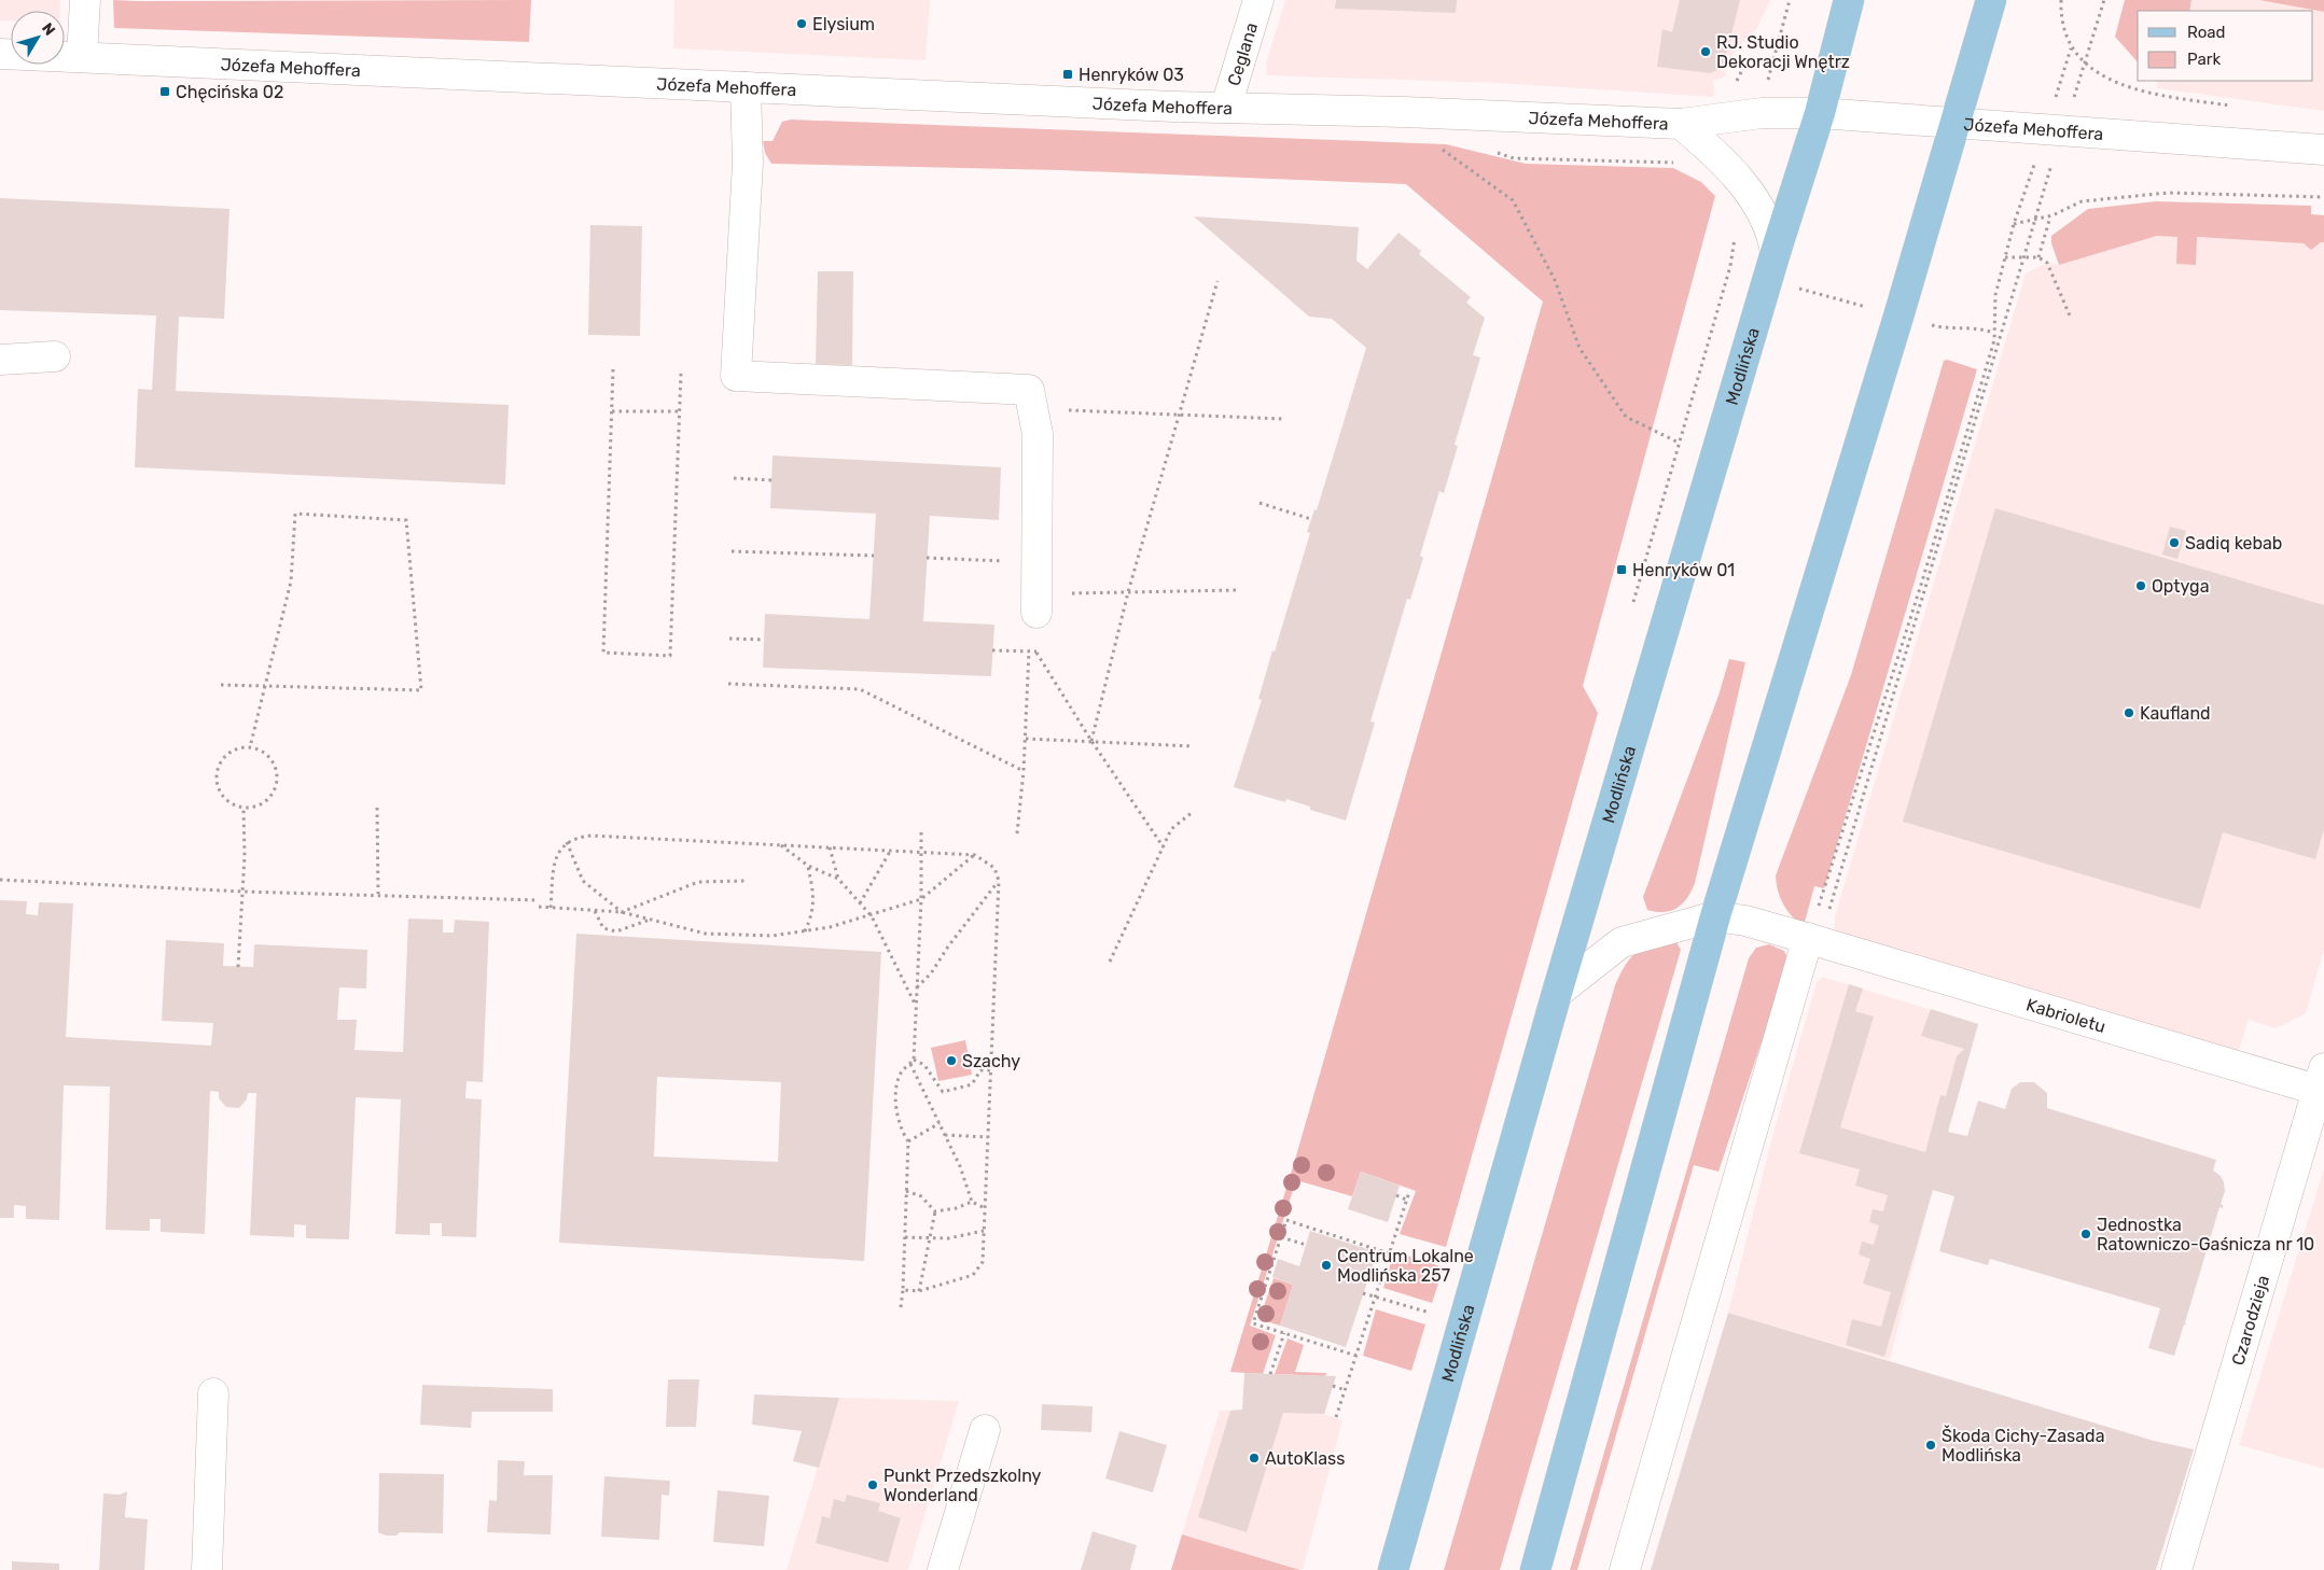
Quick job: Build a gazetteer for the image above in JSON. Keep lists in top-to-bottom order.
{
  "streets": {
    "main road": ["Modlińska"],
    "street": [
      "Ceglana",
      "Józefa Mehoffera",
      "Kabrioletu",
      "Czarodzieja"
    ]
  },
  "crossings": [
    ["Ceglana", "Józefa Mehoffera"],
    ["Józefa Mehoffera", "Modlińska"],
    ["Kabrioletu", "Czarodzieja"]
  ],
  "places": {
    "other": [
      "Elysium",
      "RJ. Studio Dekoracji Wnętrz",
      "Sadiq kebab",
      "Optyga",
      "Kaufland",
      "Szachy",
      "Jednostka Ratowniczo-Gaśnicza nr 10",
      "Centrum Lokalne Modlińska 257",
      "Škoda Cichy-Zasada Modlińska",
      "AutoKlass",
      "Punkt Przedszkolny Wonderland"
    ],
    "transit": ["Henryków 03", "Chęcińska 02", "Henryków 01"]
  },
  "legend": ["Road", "Park"],
  "north": "top right"
}
